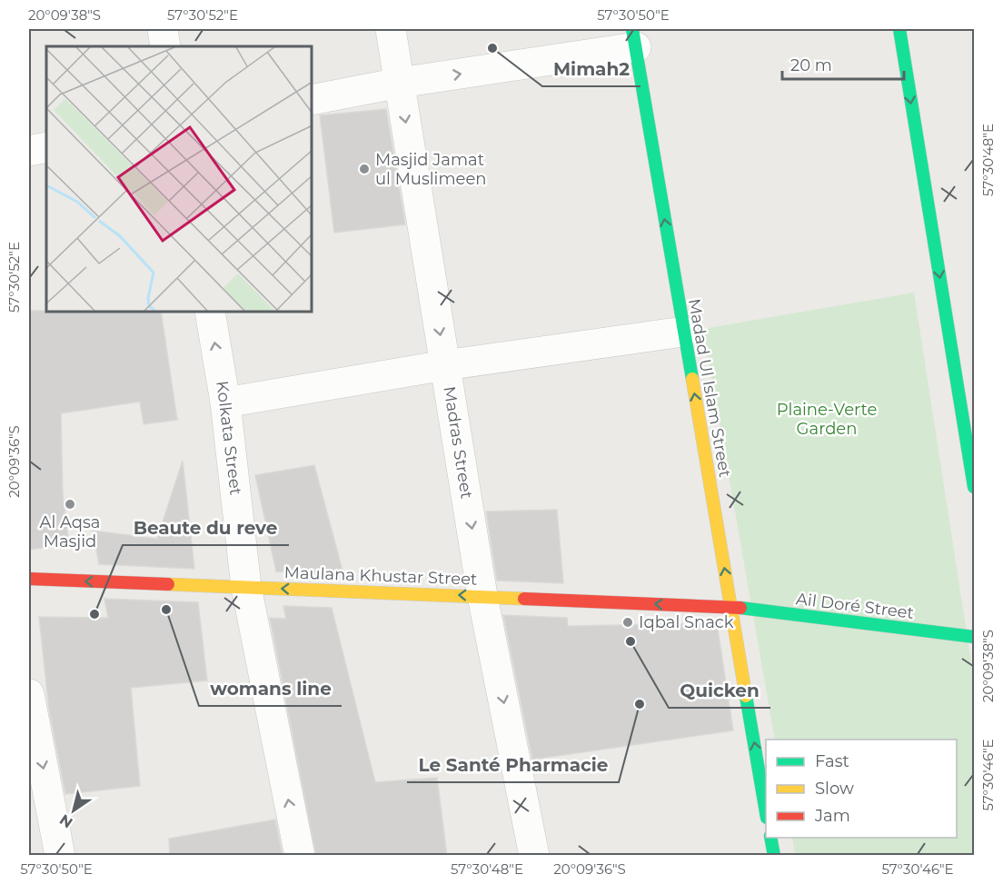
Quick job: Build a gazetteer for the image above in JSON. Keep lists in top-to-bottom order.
{
  "streets": {
    "main road": ["Madad Ul Islam Street", "Maulana Khustar Street", "Ail Doré Street"],
    "street": ["Kolkata Street", "Madras Street"]
  },
  "crossings": [
    ["Madad Ul Islam Street", "Maulana Khustar Street"],
    ["Madad Ul Islam Street", "Ail Doré Street"],
    ["Kolkata Street", "Maulana Khustar Street"],
    ["Madras Street", "Maulana Khustar Street"],
    ["Maulana Khustar Street", "Ail Doré Street"]
  ],
  "one_way": ["Madad Ul Islam Street", "Madras Street", "Maulana Khustar Street"],
  "parks": ["Plaine-Verte Garden"],
  "places": [
    "Mimah2",
    "Masjid Jamat ul Muslimeen",
    "Al Aqsa Masjid",
    "womans line",
    "Beaute du reve",
    "Iqbal Snack",
    "Quicken",
    "Le Santé Pharmacie"
  ],
  "legend": ["Fast", "Slow", "Jam"],
  "scale_bar": "20 m",
  "north": "bottom left",
  "coordinates": [
    "20°09'38\"S",
    "57°30'52\"E",
    "57°30'50\"E",
    "57°30'48\"E",
    "20°09'36\"S",
    "57°30'46\"E"
  ]
}
